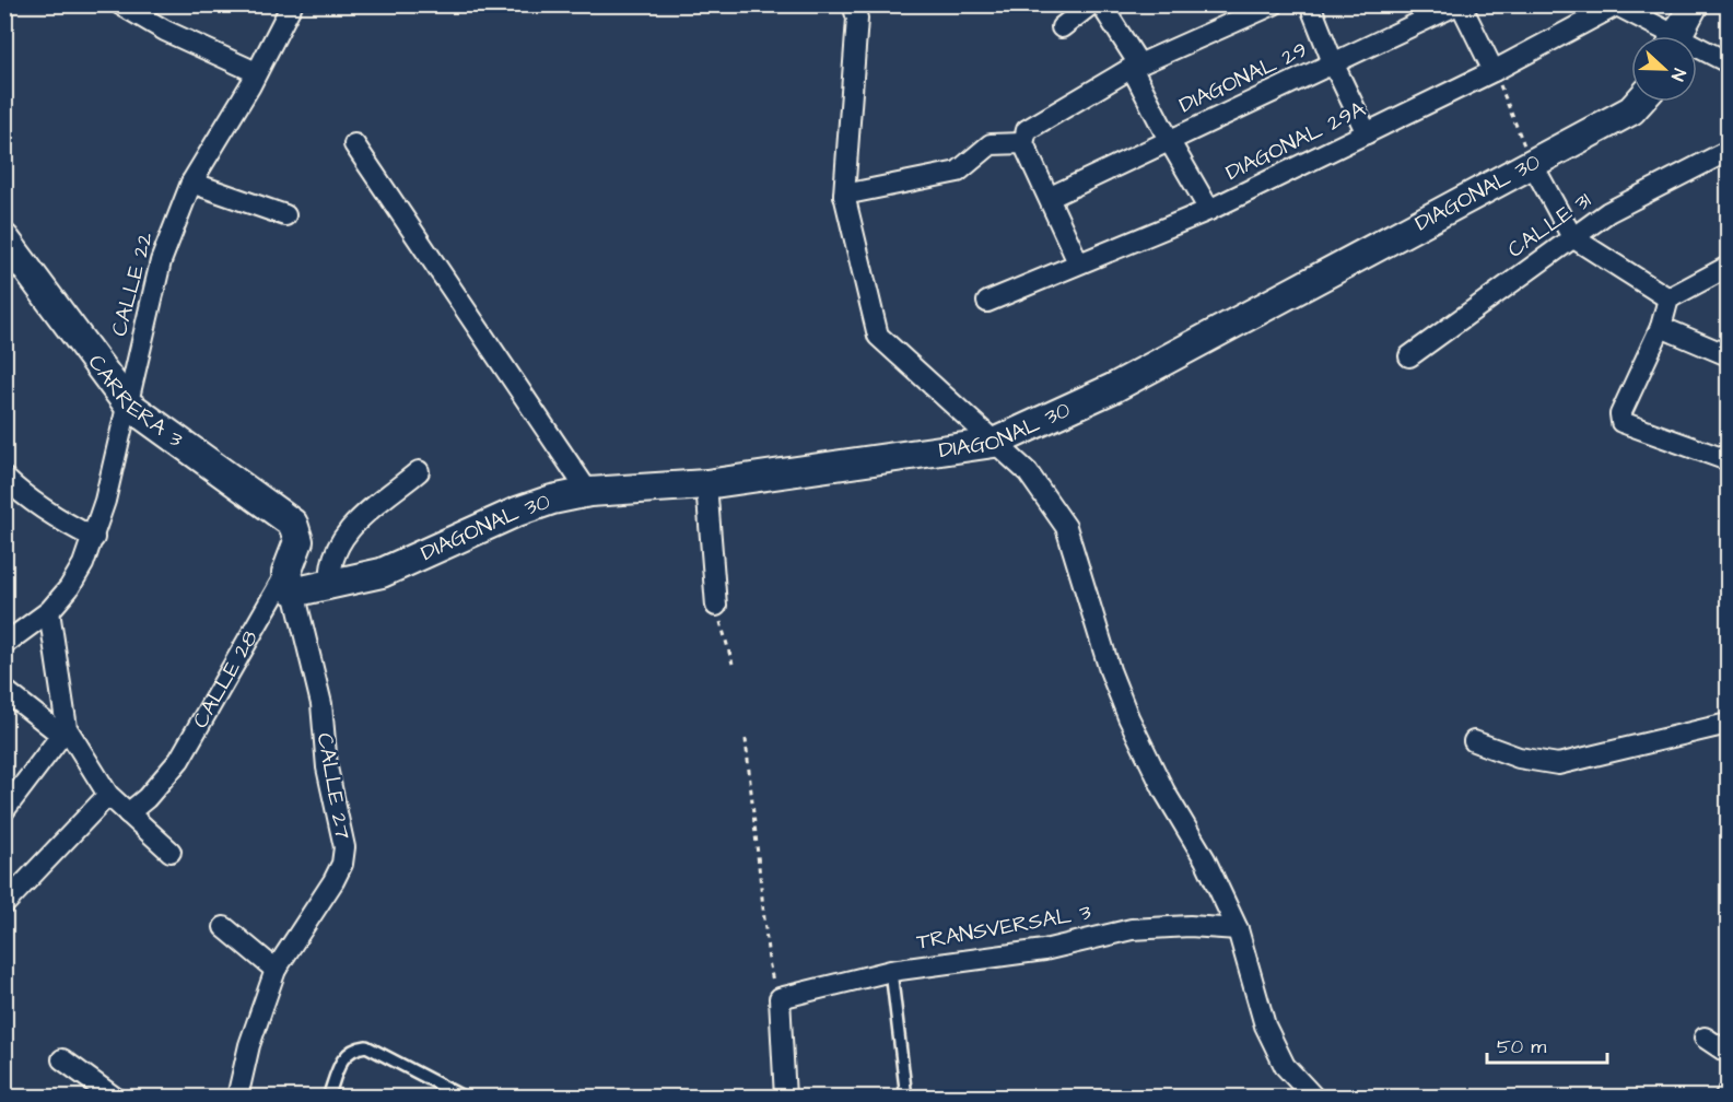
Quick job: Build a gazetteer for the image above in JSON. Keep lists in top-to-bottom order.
{
  "streets": {
    "street": [
      "DIAGONAL 29",
      "DIAGONAL 29A",
      "DIAGONAL 30",
      "CALLE 31",
      "CALLE 22",
      "CARRERA 3",
      "CALLE 28",
      "CALLE 27",
      "TRANSVERSAL 3"
    ]
  },
  "crossings": [
    ["DIAGONAL 30", "CALLE 28"],
    ["DIAGONAL 30", "CALLE 27"],
    ["CALLE 22", "CARRERA 3"],
    ["CARRERA 3", "CALLE 28"],
    ["CALLE 28", "CALLE 27"]
  ],
  "scale_bar": "50 m",
  "north": "right"
}
